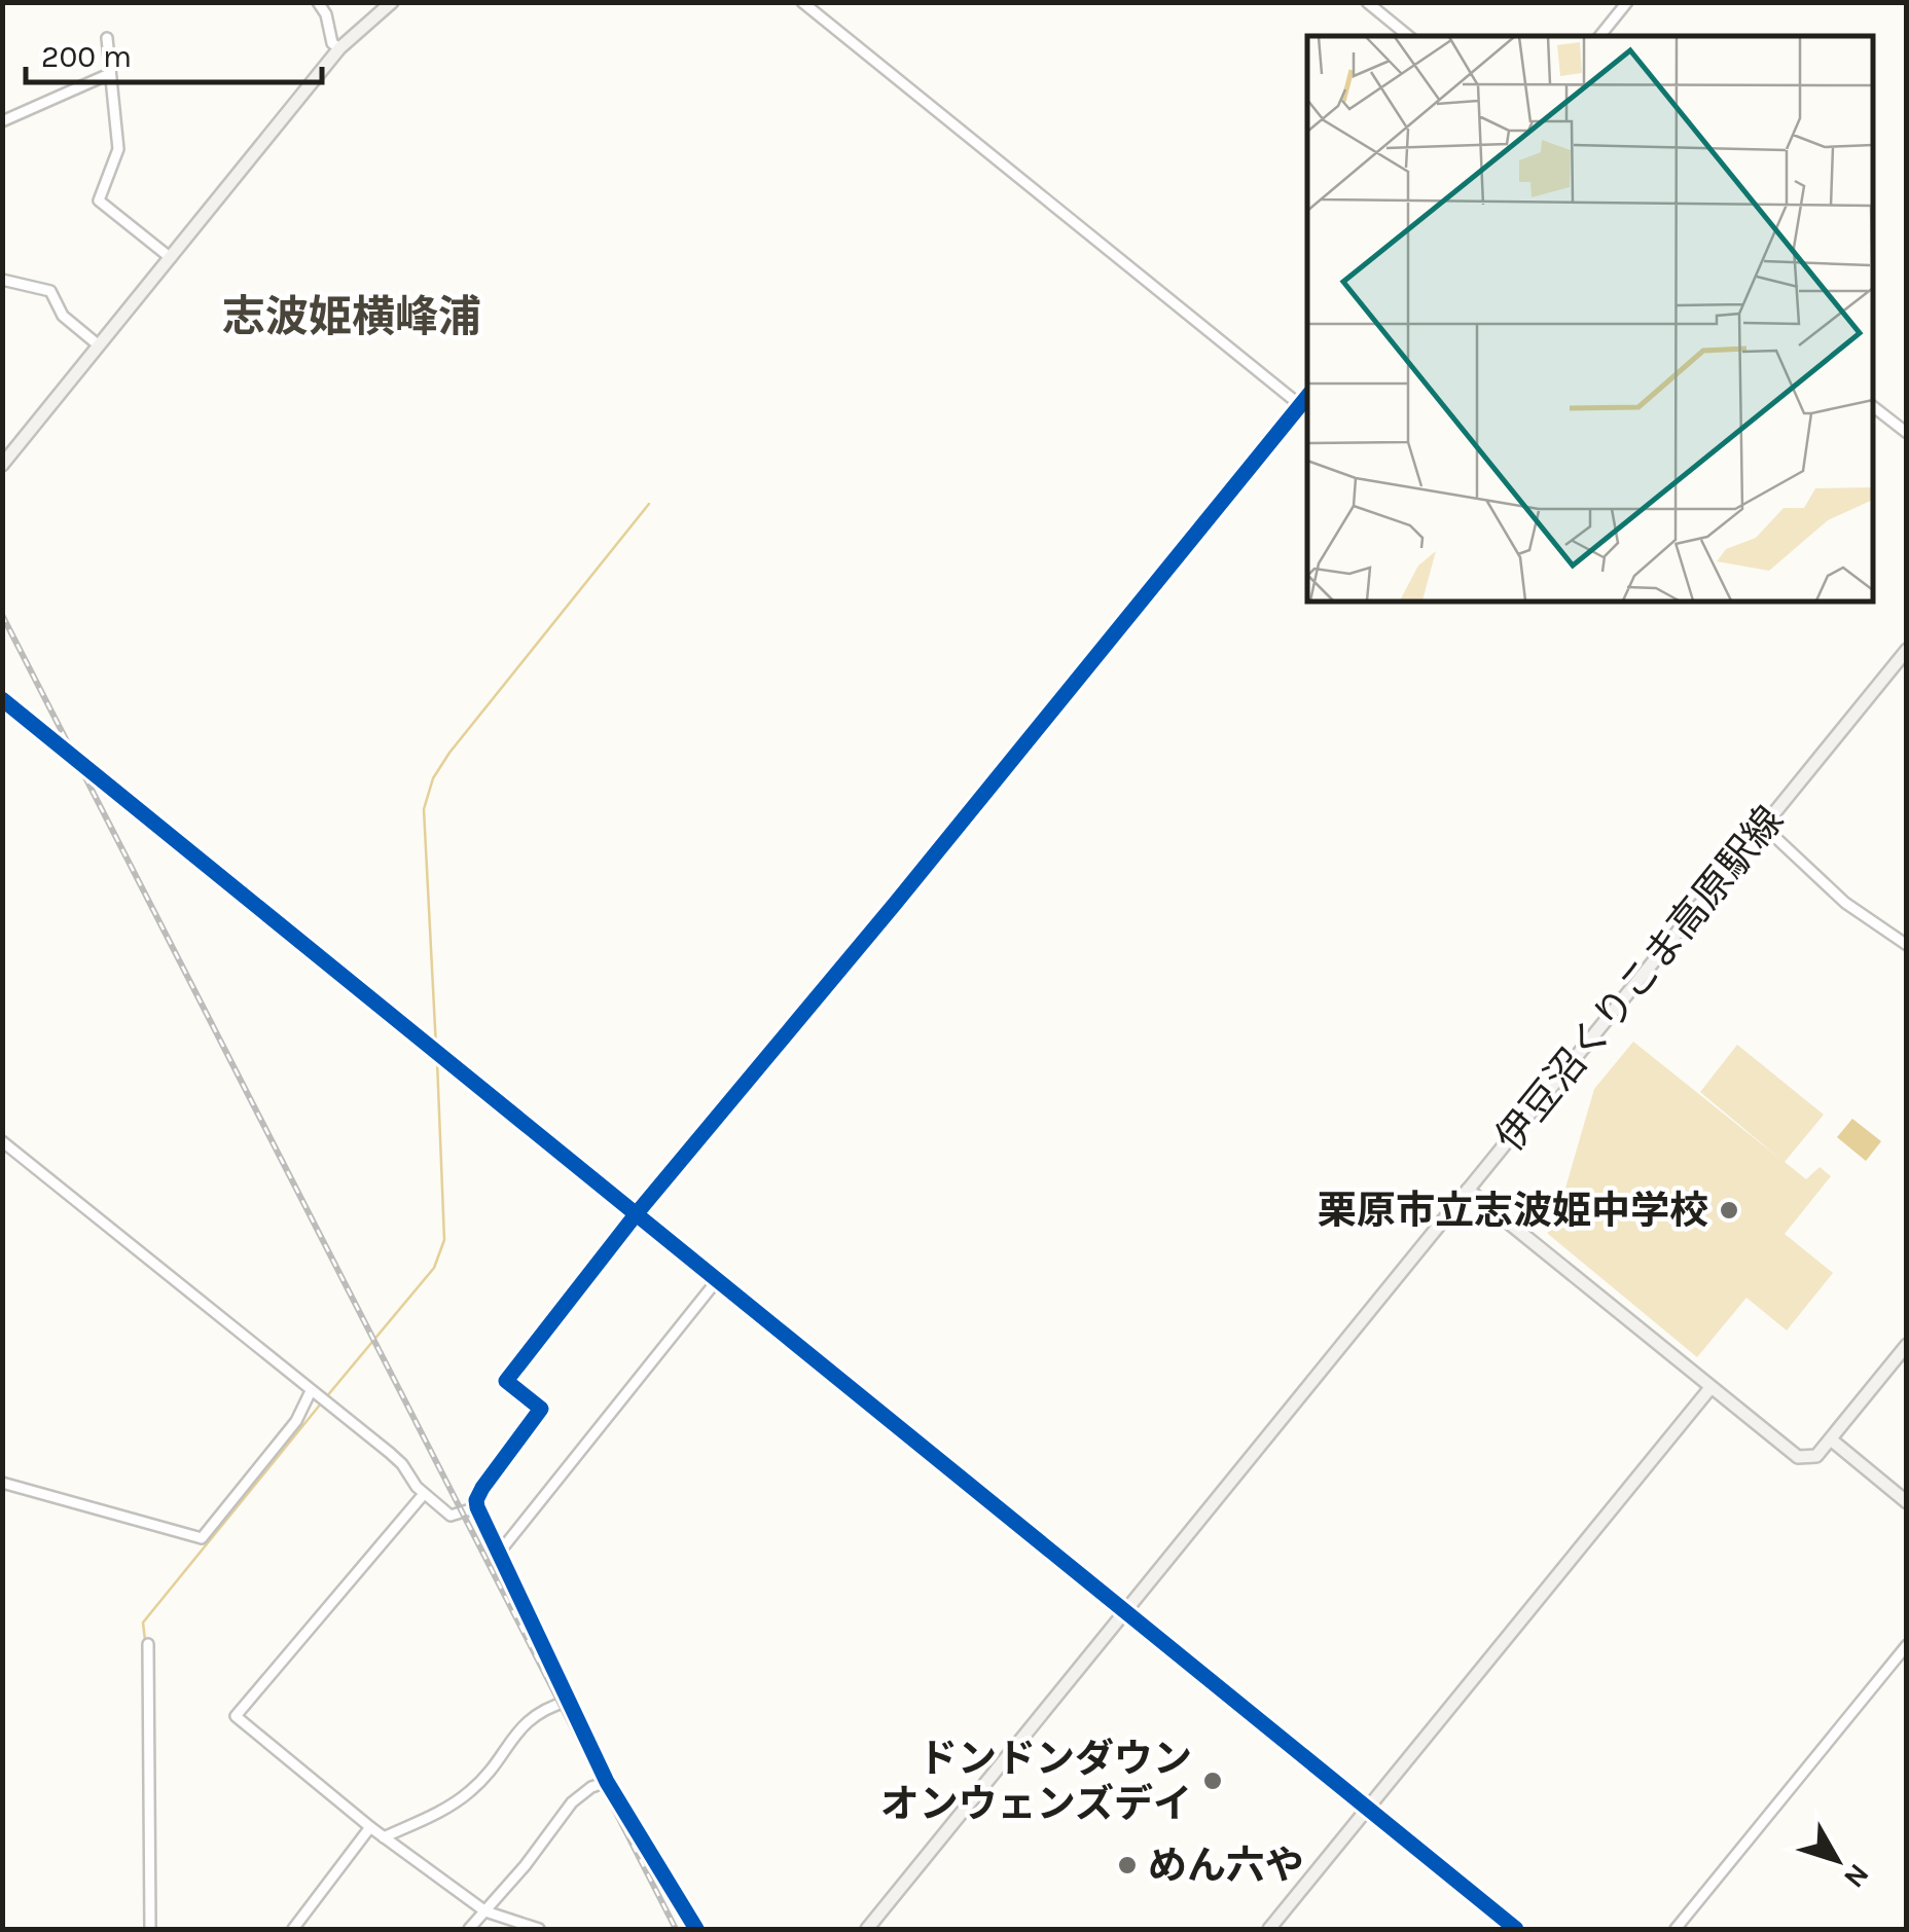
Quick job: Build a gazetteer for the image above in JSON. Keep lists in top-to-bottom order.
{
  "streets": {
    "street": ["伊豆沼くりこま高原駅線"]
  },
  "districts": ["志波姫横峰浦"],
  "places": ["栗原市立志波姫中学校", "ドンドンダウン オンウェンズデイ", "めん六や"],
  "scale_bar": "200 m",
  "north": "bottom right"
}
